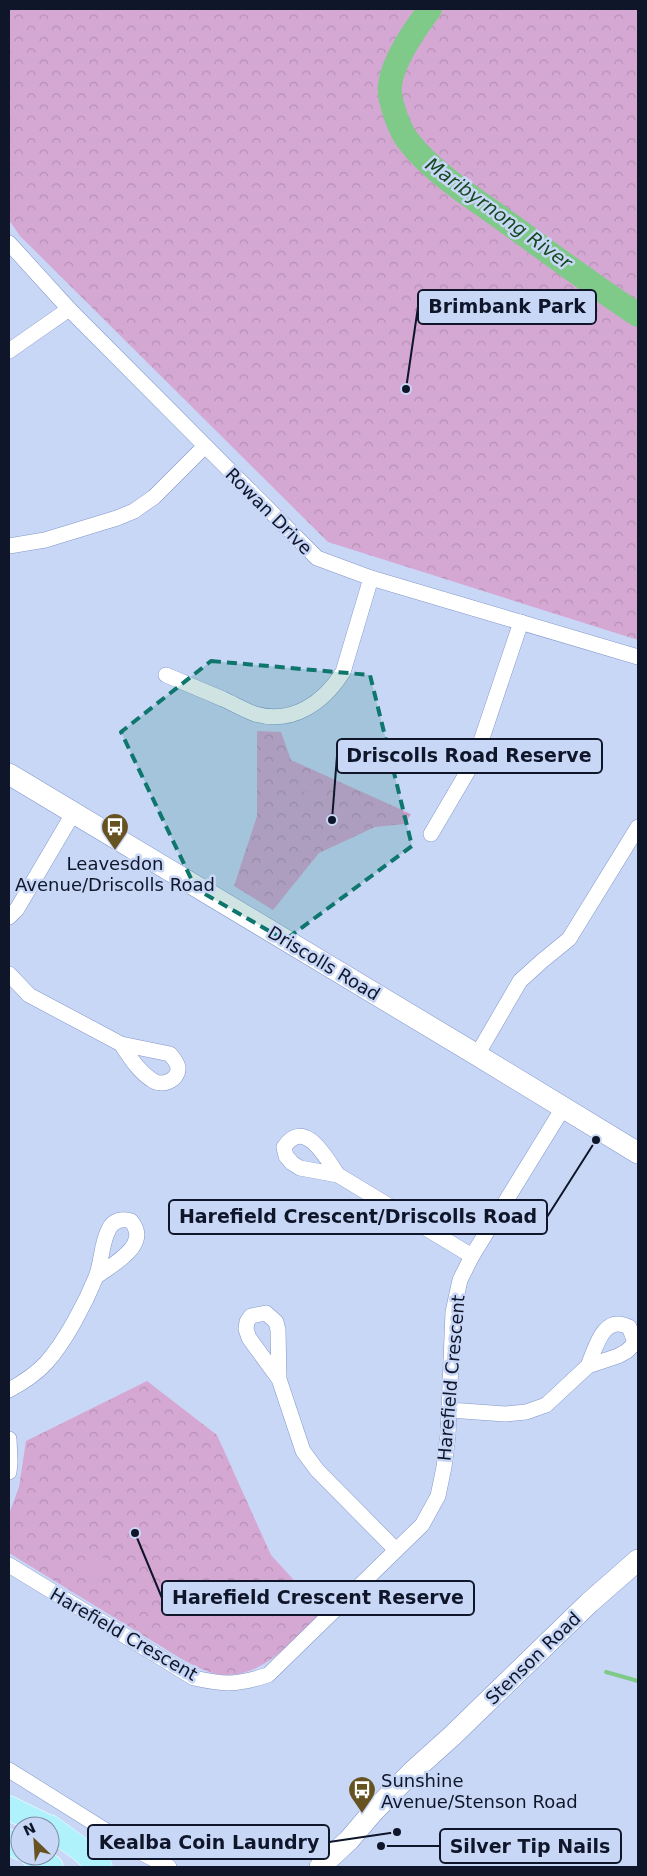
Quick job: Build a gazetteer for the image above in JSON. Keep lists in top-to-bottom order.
{
  "streets": {
    "street": [
      "Rowan Drive",
      "Driscolls Road",
      "Harefield Crescent",
      "Stenson Road"
    ]
  },
  "crossings": [
    ["Driscolls Road", "Harefield Crescent"]
  ],
  "water": ["Maribyrnong River"],
  "places": {
    "other": [
      "Brimbank Park",
      "Driscolls Road Reserve",
      "Harefield Crescent/Driscolls Road",
      "Harefield Crescent Reserve",
      "Kealba Coin Laundry",
      "Silver Tip Nails"
    ],
    "bus stop": ["Leavesdon Avenue/Driscolls Road", "Sunshine Avenue/Stenson Road"]
  },
  "north": "top left"
}
